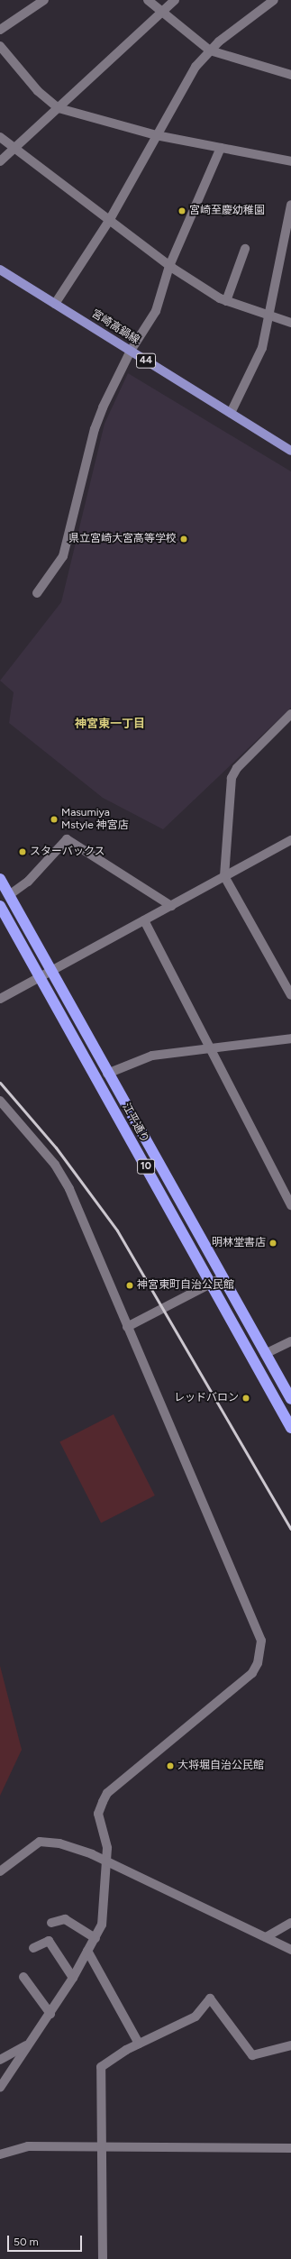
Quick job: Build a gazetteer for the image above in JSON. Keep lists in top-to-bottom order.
{
  "streets": {
    "highway": ["江平通り", "10"],
    "main road": ["宮崎高鍋線", "44"]
  },
  "districts": ["神宮東一丁目"],
  "places": [
    "宮崎至慶幼稚園",
    "県立宮崎大宮高等学校",
    "Masumiya Mstyle 神宮店",
    "スターバックス",
    "明林堂書店",
    "神宮東町自治公民館",
    "レッドバロン",
    "大将堀自治公民館"
  ],
  "scale_bar": "50 m"
}
